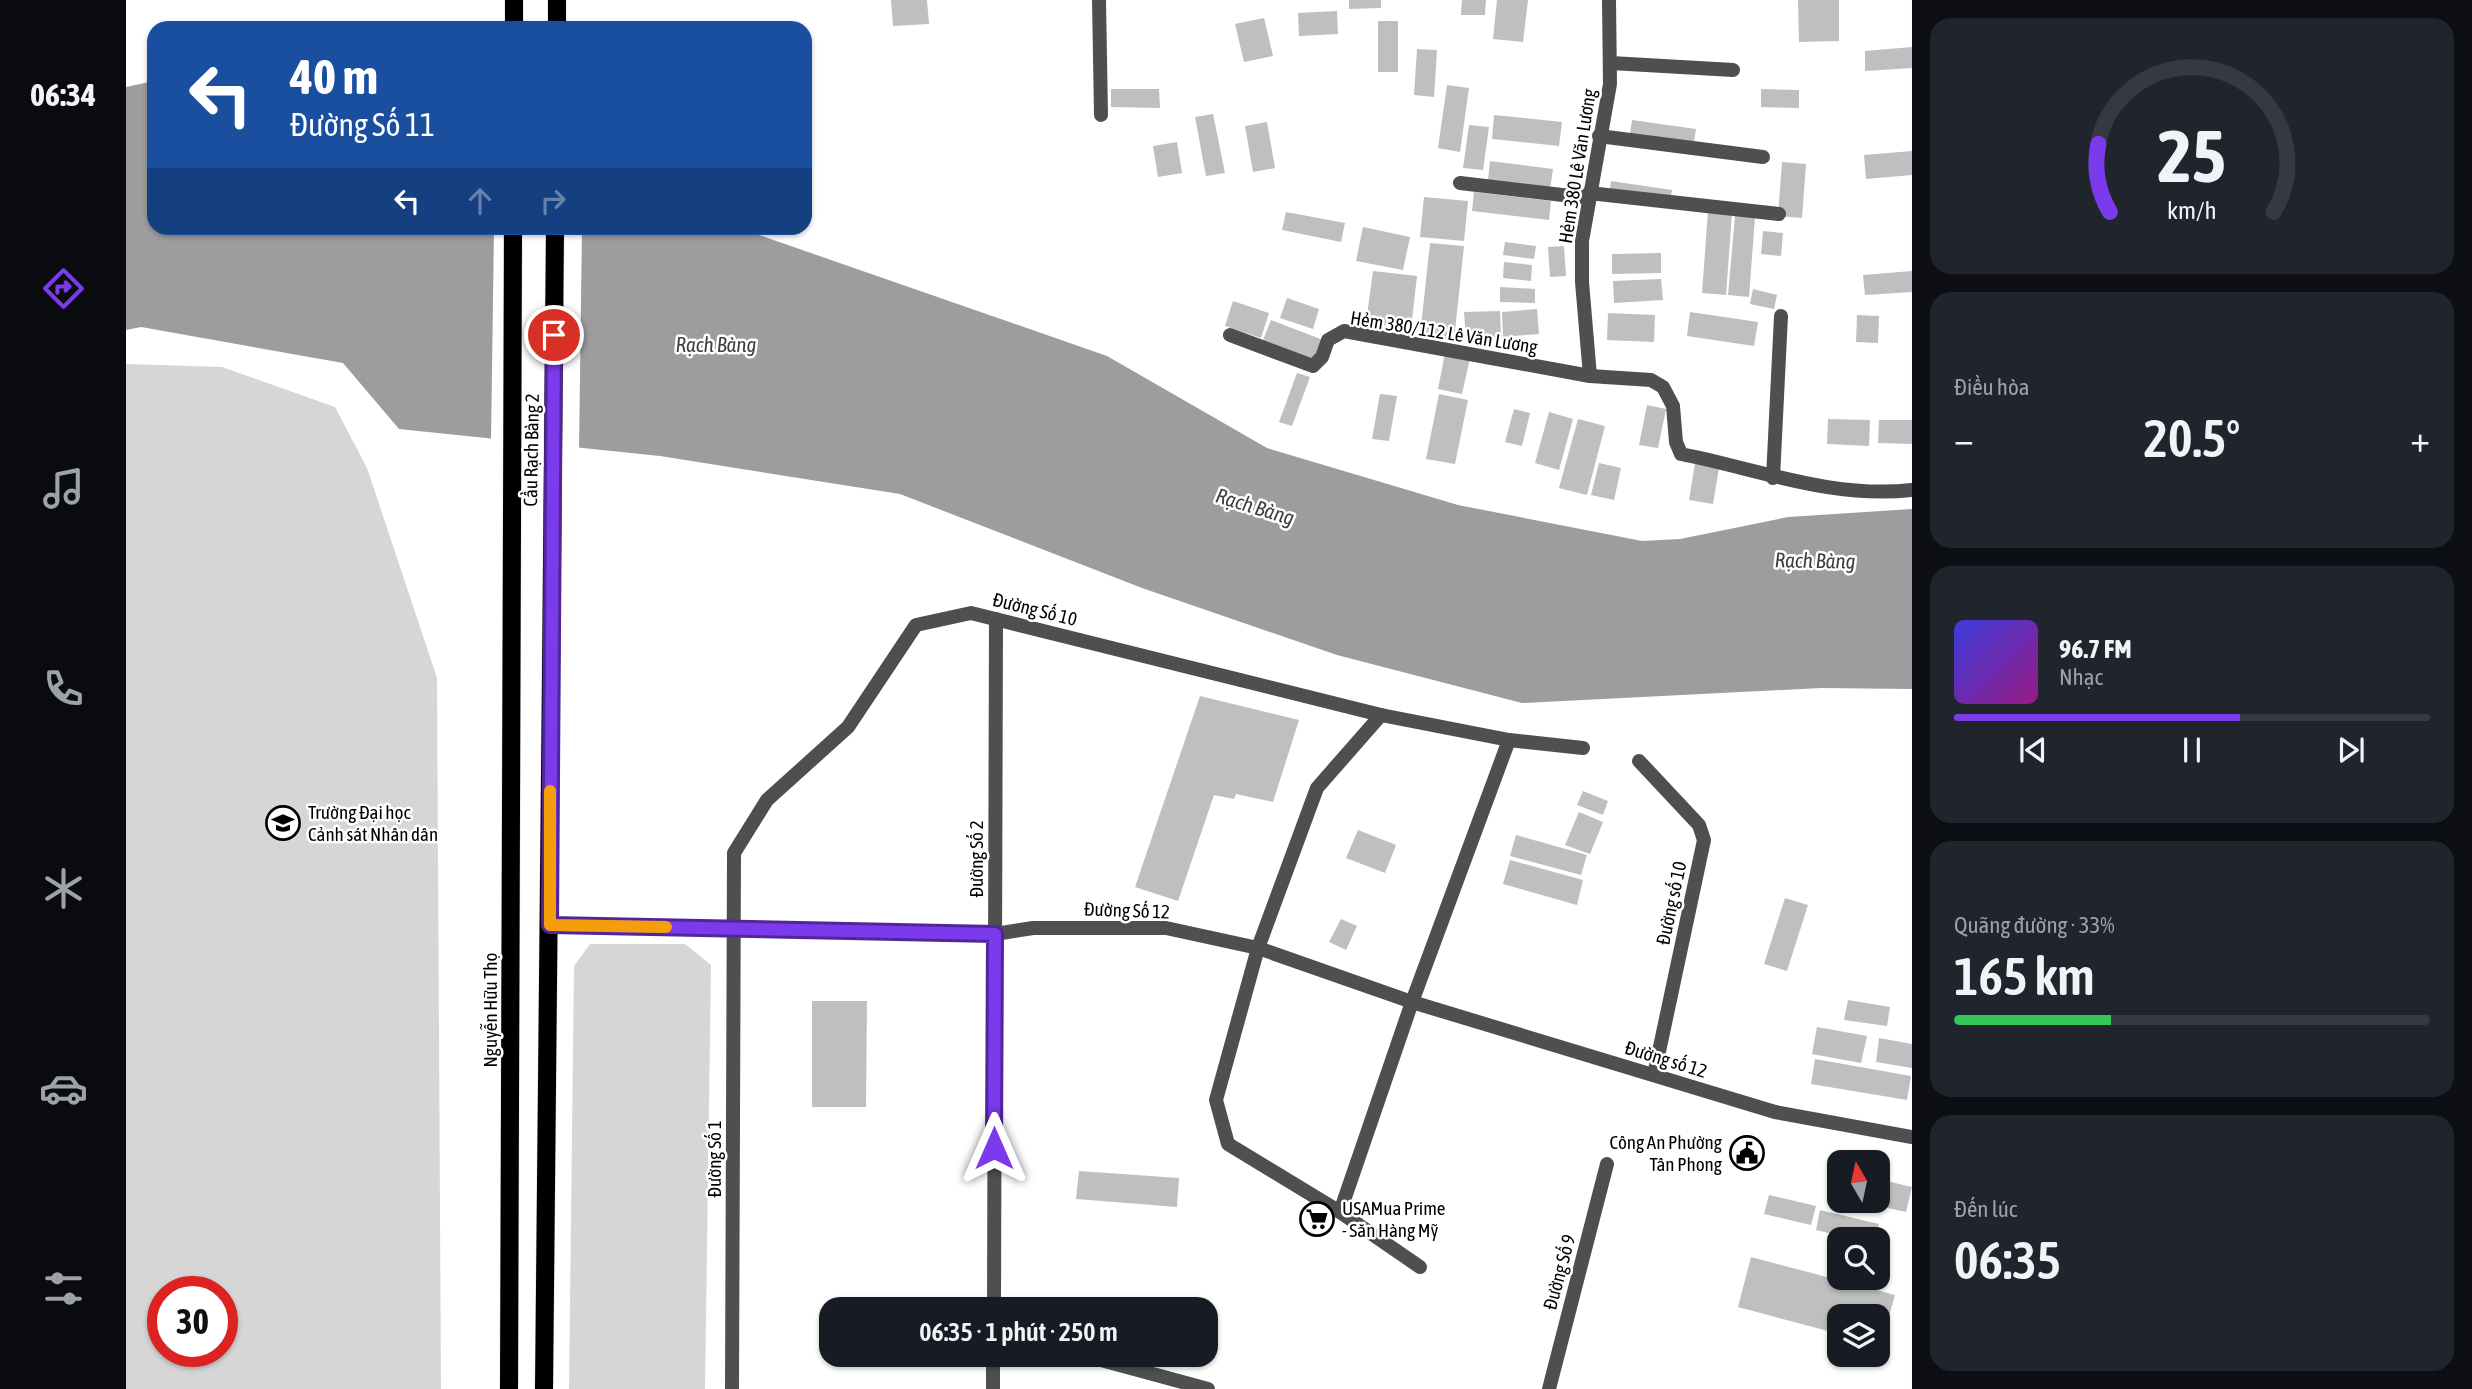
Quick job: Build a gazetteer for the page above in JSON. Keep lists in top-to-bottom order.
{
  "streets": {
    "main road": ["Cầu Rạch Bàng 2", "Nguyễn Hữu Thọ"],
    "street": [
      "Hẻm 380 Lê Văn Lương",
      "Hẻm 380/112 Lê Văn Lương",
      "Đường Số 10",
      "Đường Số 2",
      "Đường số 10",
      "Đường Số 12",
      "Đường số 12",
      "Đường Số 1",
      "Đường Số 9"
    ]
  },
  "crossings": [
    ["Hẻm 380 Lê Văn Lương", "Hẻm 380/112 Lê Văn Lương"],
    ["Cầu Rạch Bàng 2", "Đường Số 12"],
    ["Cầu Rạch Bàng 2", "Nguyễn Hữu Thọ"],
    ["Đường Số 10", "Đường Số 2"],
    ["Đường Số 10", "Đường Số 12"],
    ["Đường Số 10", "Đường Số 1"],
    ["Đường Số 2", "Đường Số 12"],
    ["Đường số 10", "Đường số 12"],
    ["Đường Số 12", "Đường số 12"],
    ["Đường Số 12", "Đường Số 1"]
  ],
  "water": ["Rạch Bàng"],
  "places": {
    "school or university": ["Trường Đại học Cảnh sát Nhân dân"],
    "public building": ["Công An Phường Tân Phong"],
    "supermarket": ["USAMua Prime - Săn Hàng Mỹ"]
  },
  "north": "top",
  "page": {
    "tabs": "06:34",
    "turn": ["40 m", "Đường Số 11"],
    "tile": [
      "Điều hòa",
      ["Quãng đường · 33%", "165 km"],
      ["Đến lúc", "06:35"]
    ],
    "heat": ["−", "20.5°", "+"],
    "song": ["96.7 FM", "Nhạc"],
    "limit": "30",
    "trip": "06:35 · 1 phút · 250 m",
    "gauge": ["25", "km/h"]
  }
}
